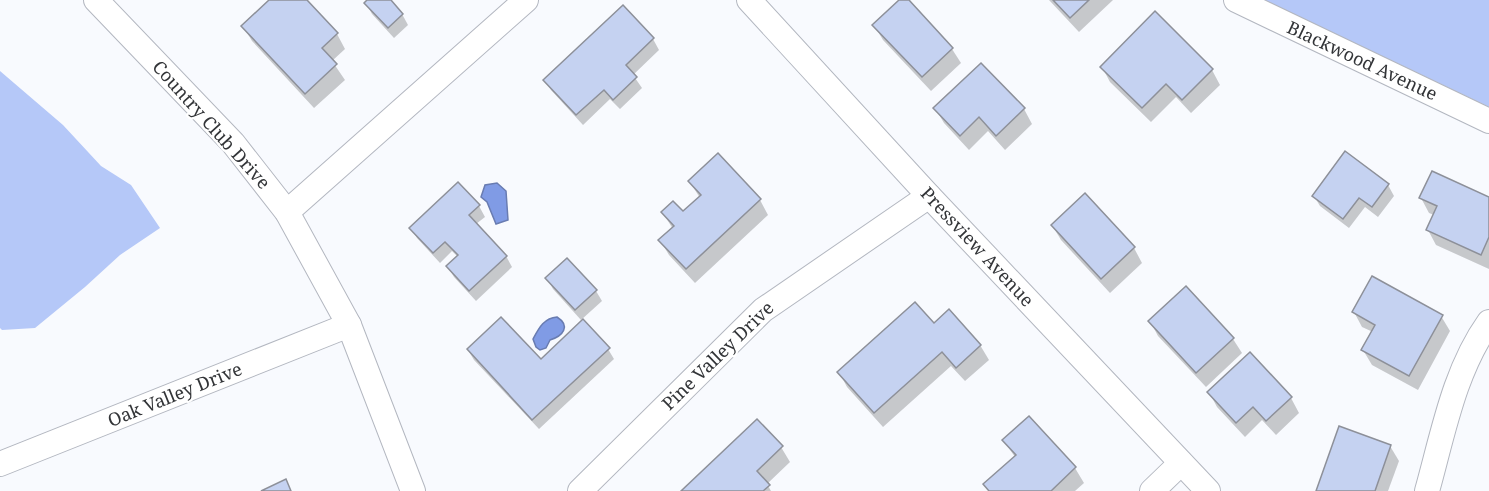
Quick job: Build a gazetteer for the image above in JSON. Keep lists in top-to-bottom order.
{
  "streets": {
    "street": [
      "Blackwood Avenue",
      "Country Club Drive",
      "Pressview Avenue",
      "Pine Valley Drive",
      "Oak Valley Drive"
    ]
  },
  "crossings": [
    ["Country Club Drive", "Oak Valley Drive"],
    ["Pressview Avenue", "Pine Valley Drive"]
  ]
}
